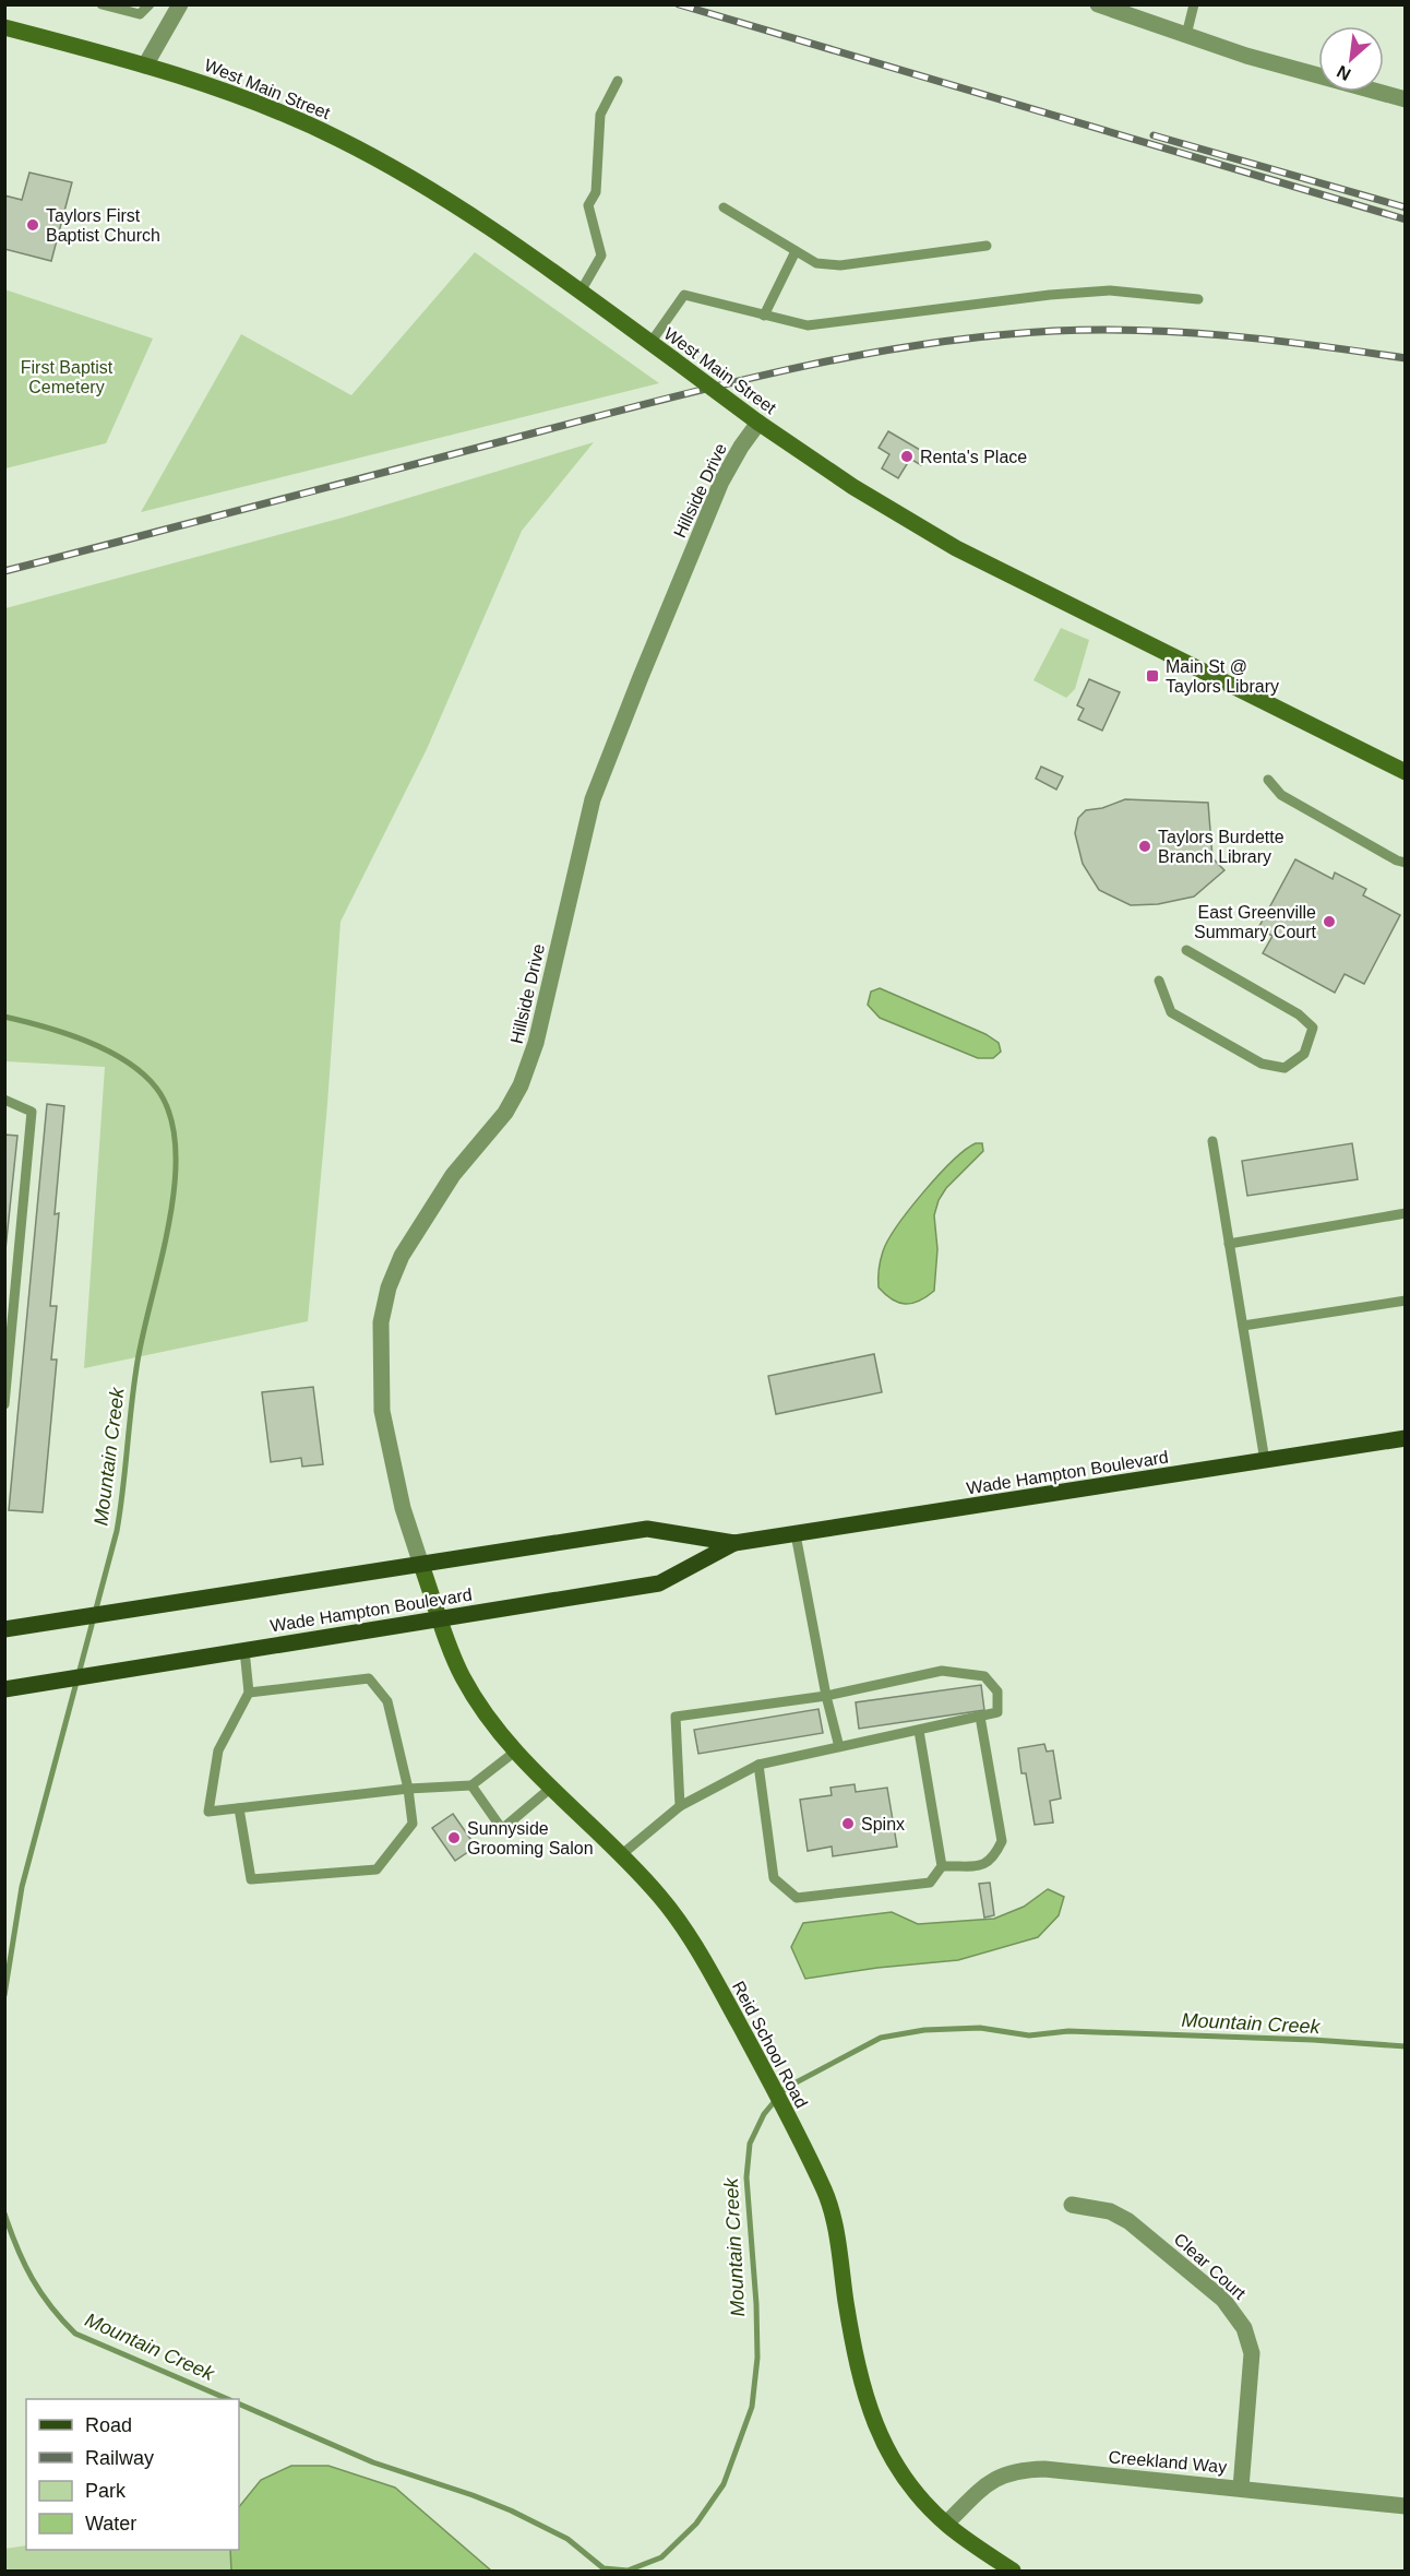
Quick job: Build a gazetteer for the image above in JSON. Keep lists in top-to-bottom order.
{
  "streets": {
    "main road": ["Wade Hampton Boulevard"],
    "street": [
      "West Main Street",
      "Hillside Drive",
      "Reid School Road",
      "Clear Court",
      "Creekland Way"
    ]
  },
  "crossings": [
    ["West Main Street", "Hillside Drive"],
    ["Hillside Drive", "Wade Hampton Boulevard"],
    ["Hillside Drive", "Reid School Road"],
    ["Wade Hampton Boulevard", "Reid School Road"],
    ["Reid School Road", "Creekland Way"],
    ["Clear Court", "Creekland Way"]
  ],
  "water": ["Mountain Creek"],
  "parks": ["First Baptist Cemetery"],
  "places": {
    "other": [
      "Taylors First Baptist Church",
      "Renta's Place",
      "Taylors Burdette Branch Library",
      "East Greenville Summary Court",
      "Spinx",
      "Sunnyside Grooming Salon"
    ],
    "transit": ["Main St @ Taylors Library"]
  },
  "legend": [
    "Road",
    "Railway",
    "Park",
    "Water"
  ],
  "north": "bottom left"
}
